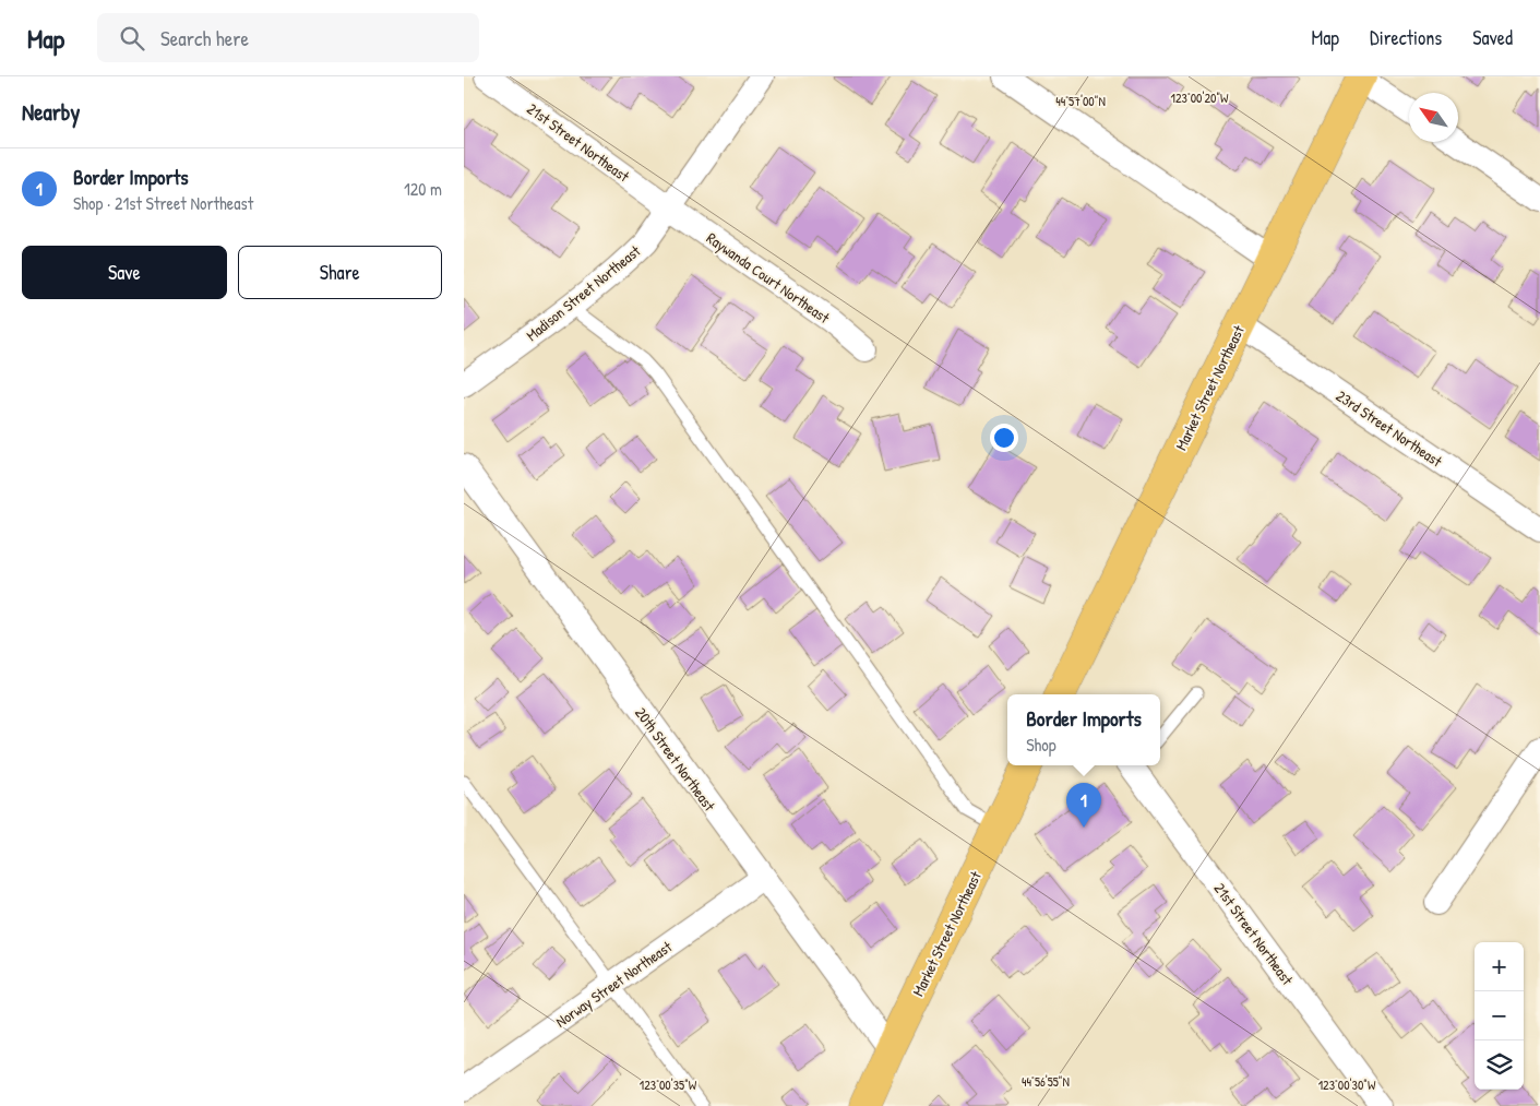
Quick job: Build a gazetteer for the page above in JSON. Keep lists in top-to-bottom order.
{
  "streets": {
    "main road": ["Market Street Northeast"],
    "street": [
      "21st Street Northeast",
      "Raywanda Court Northeast",
      "Madison Street Northeast",
      "23rd Street Northeast",
      "20th Street Northeast",
      "Norway Street Northeast"
    ]
  },
  "crossings": [
    ["21st Street Northeast", "Raywanda Court Northeast"],
    ["21st Street Northeast", "Madison Street Northeast"],
    ["Raywanda Court Northeast", "Madison Street Northeast"],
    ["Market Street Northeast", "23rd Street Northeast"],
    ["Market Street Northeast", "20th Street Northeast"],
    ["20th Street Northeast", "Norway Street Northeast"]
  ],
  "north": "top left",
  "page": {
    "header": "Map",
    "search": "Search here",
    "nav": ["Map", "Directions", "Saved"],
    "heading": "Nearby",
    "list": [
      {
        "mark": "1",
        "name": "Border Imports",
        "note": "Shop · 21st Street Northeast",
        "value": "120 m"
      }
    ],
    "buttons": ["Save", "Share"],
    "popup": ["Border Imports", "Shop"],
    "pins": "1",
    "map_buttons": ["+", "−"]
  },
  "coordinates": [
    "123°00'20\"W",
    "44°57'00\"N",
    "44°56'55\"N",
    "123°00'35\"W",
    "123°00'30\"W"
  ]
}
